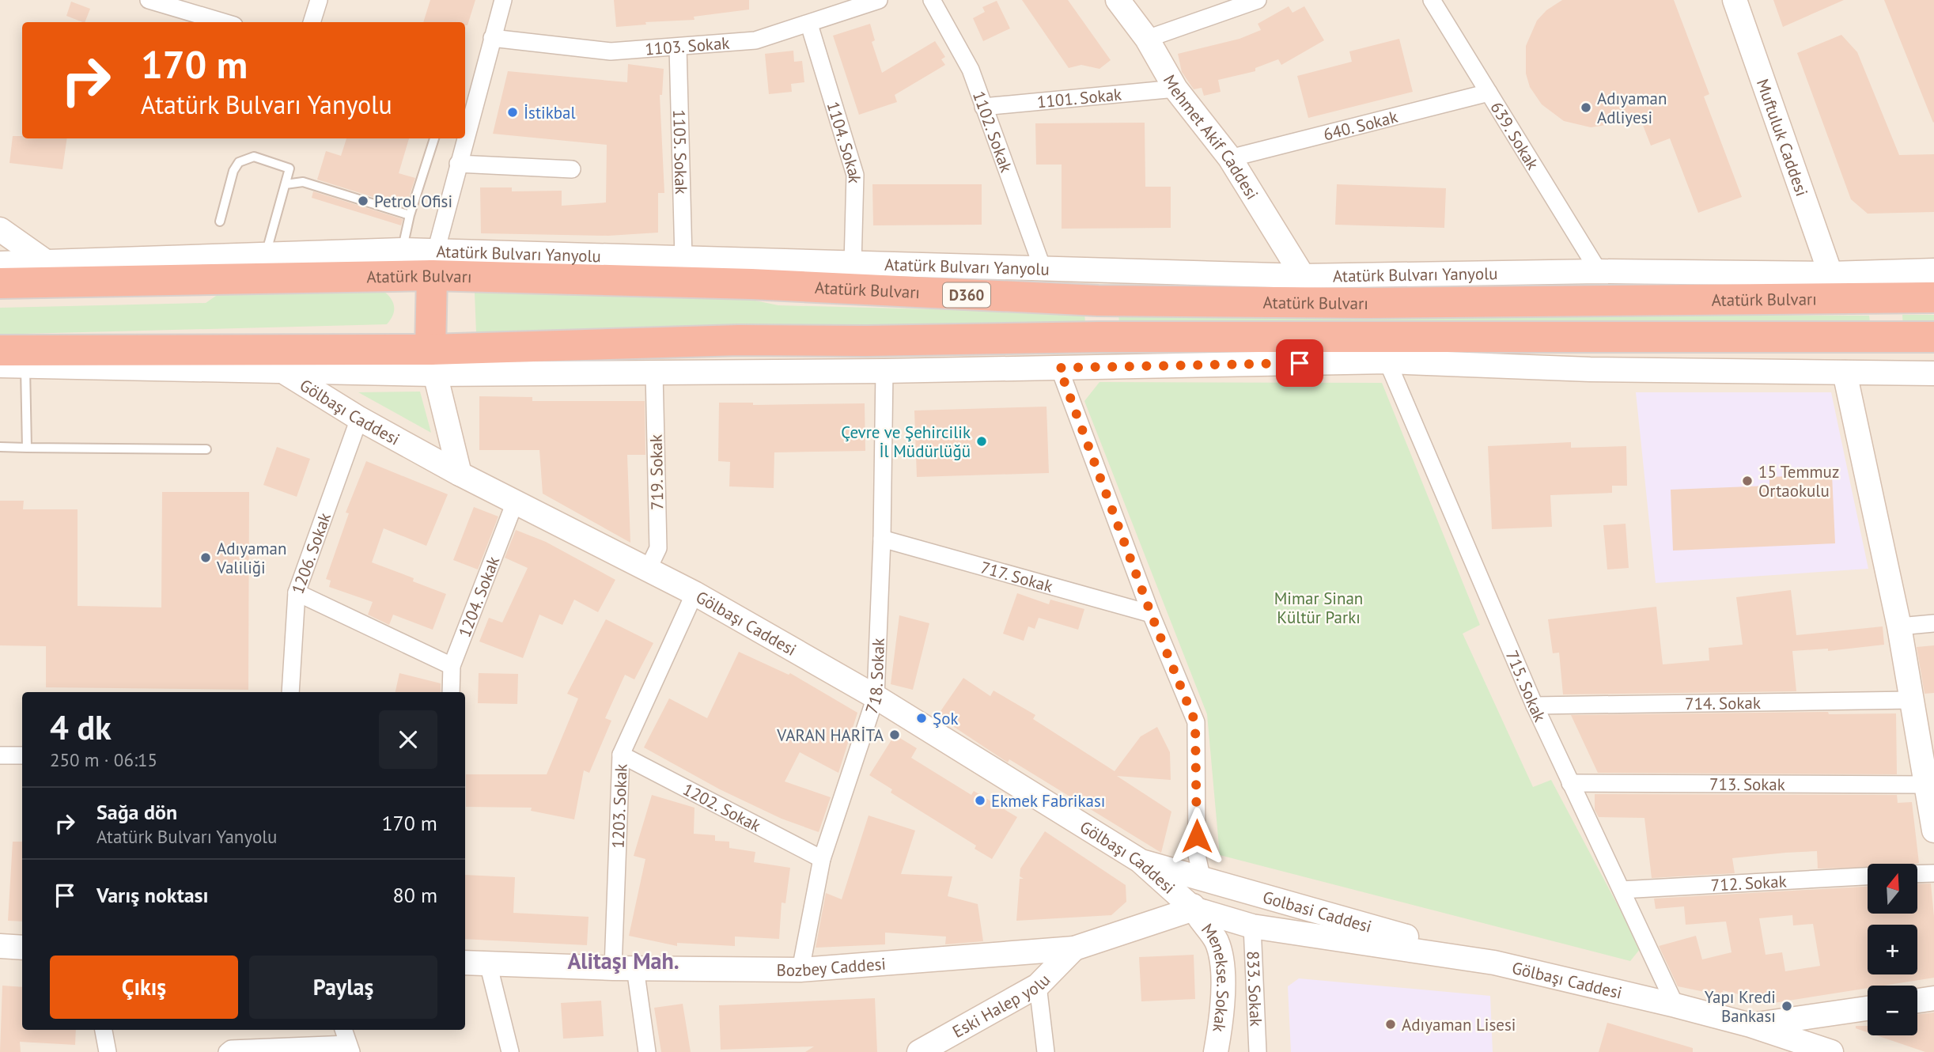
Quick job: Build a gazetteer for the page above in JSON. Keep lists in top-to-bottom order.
{
  "streets": {
    "highway": ["Atatürk Bulvarı", "D360"],
    "street": [
      "1103. Sokak",
      "1101. Sokak",
      "640. Sokak",
      "1102. Sokak",
      "639. Sokak",
      "Mehmet Akif Caddesi",
      "Muftuluk Caddesi",
      "1104. Sokak",
      "1105. Sokak",
      "Atatürk Bulvarı Yanyolu",
      "Gölbaşı Caddesi",
      "719. Sokak",
      "1206. Sokak",
      "717. Sokak",
      "1204. Sokak",
      "718. Sokak",
      "715. Sokak",
      "714. Sokak",
      "713. Sokak",
      "1203. Sokak",
      "1202. Sokak",
      "712. Sokak",
      "Golbasi Caddesi",
      "Bozbey Caddesi",
      "Menekse. Sokak",
      "833. Sokak",
      "Eski Halep yolu"
    ]
  },
  "crossings": [
    ["1103. Sokak", "1104. Sokak"],
    ["1103. Sokak", "1105. Sokak"],
    ["1101. Sokak", "1102. Sokak"],
    ["1101. Sokak", "Mehmet Akif Caddesi"],
    ["640. Sokak", "639. Sokak"],
    ["640. Sokak", "Mehmet Akif Caddesi"],
    ["1102. Sokak", "Atatürk Bulvarı Yanyolu"],
    ["639. Sokak", "Atatürk Bulvarı Yanyolu"],
    ["Mehmet Akif Caddesi", "Atatürk Bulvarı Yanyolu"],
    ["Muftuluk Caddesi", "Atatürk Bulvarı Yanyolu"],
    ["1104. Sokak", "Atatürk Bulvarı Yanyolu"],
    ["1105. Sokak", "Atatürk Bulvarı Yanyolu"],
    ["Atatürk Bulvarı Yanyolu", "Atatürk Bulvarı"],
    ["Gölbaşı Caddesi", "719. Sokak"],
    ["Gölbaşı Caddesi", "1206. Sokak"],
    ["Gölbaşı Caddesi", "1204. Sokak"],
    ["Gölbaşı Caddesi", "718. Sokak"],
    ["Gölbaşı Caddesi", "715. Sokak"],
    ["Gölbaşı Caddesi", "1203. Sokak"],
    ["Gölbaşı Caddesi", "Golbasi Caddesi"],
    ["Gölbaşı Caddesi", "Bozbey Caddesi"],
    ["Gölbaşı Caddesi", "Menekse. Sokak"],
    ["Gölbaşı Caddesi", "833. Sokak"],
    ["717. Sokak", "718. Sokak"],
    ["718. Sokak", "1202. Sokak"],
    ["718. Sokak", "Bozbey Caddesi"],
    ["715. Sokak", "714. Sokak"],
    ["715. Sokak", "713. Sokak"],
    ["715. Sokak", "712. Sokak"],
    ["1203. Sokak", "1202. Sokak"],
    ["1203. Sokak", "Bozbey Caddesi"],
    ["Bozbey Caddesi", "Menekse. Sokak"],
    ["Bozbey Caddesi", "Eski Halep yolu"]
  ],
  "districts": ["Alitaşı Mah."],
  "parks": ["Mimar Sinan Kültür Parkı"],
  "places": [
    "Adıyaman Adliyesi",
    "İstikbal",
    "Petrol Ofisi",
    "Çevre ve Şehircilik İl Müdürlüğü",
    "15 Temmuz Ortaokulu",
    "Adıyaman Valiliği",
    "Şok",
    "VARAN HARİTA",
    "Ekmek Fabrikası",
    "Yapı Kredi Bankası",
    "Adıyaman Lisesi"
  ],
  "north": "top",
  "page": {
    "turn": ["170 m", "Atatürk Bulvarı Yanyolu"],
    "heading": ["4 dk", "250 m · 06:15"],
    "list": [
      {
        "name": "Sağa dön",
        "note": "Atatürk Bulvarı Yanyolu",
        "value": "170 m"
      },
      {
        "name": "Varış noktası",
        "value": "80 m"
      }
    ],
    "map_buttons": ["+", "−"],
    "buttons": ["Çıkış", "Paylaş"]
  }
}
